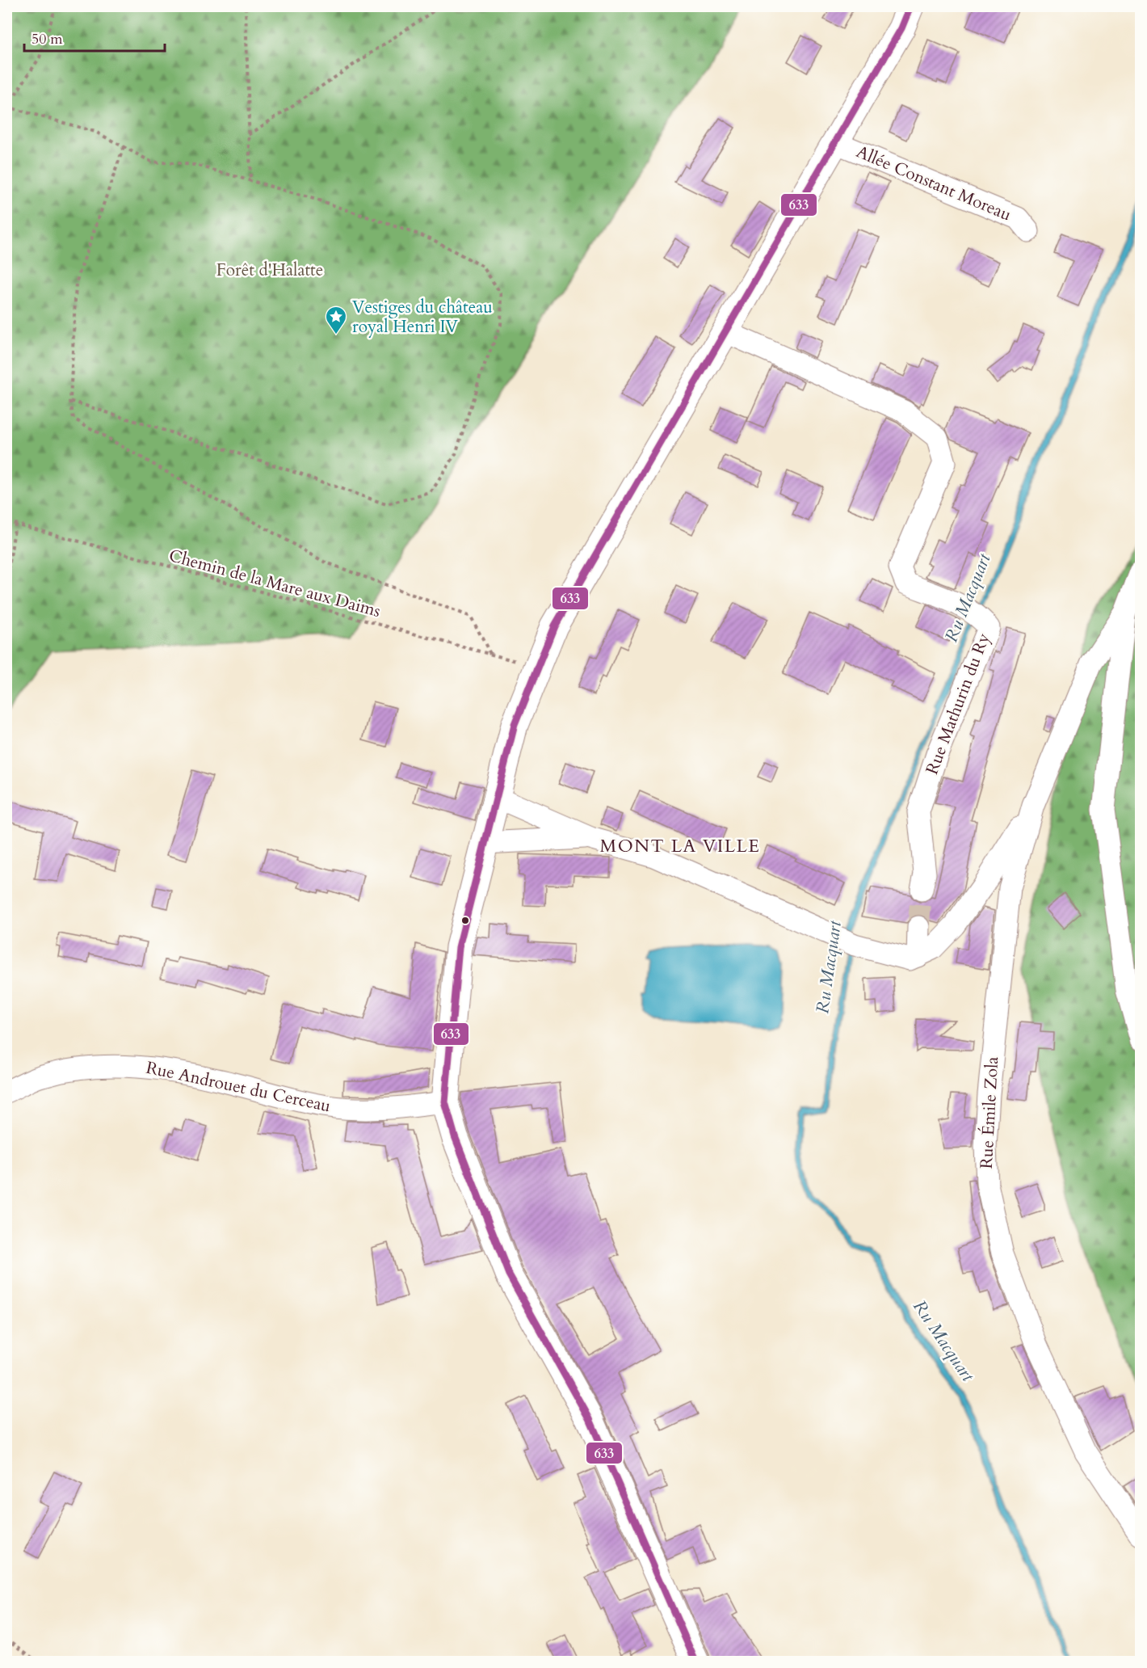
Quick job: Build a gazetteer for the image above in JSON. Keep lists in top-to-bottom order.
{
  "streets": {
    "street": [
      "Allée Constant Moreau",
      "Rue Mathurin du Ry",
      "Rue Androuet du Cerceau",
      "Rue Émile Zola"
    ],
    "path": ["Chemin de la Mare aux Daims"]
  },
  "districts": ["MONT LA VILLE"],
  "water": ["Ru Macquart"],
  "parks": ["Forêt d'Halatte"],
  "places": {
    "place": ["Vestiges du château royal Henri IV"]
  },
  "lines": ["transit line 633"],
  "scale_bar": "50 m"
}
